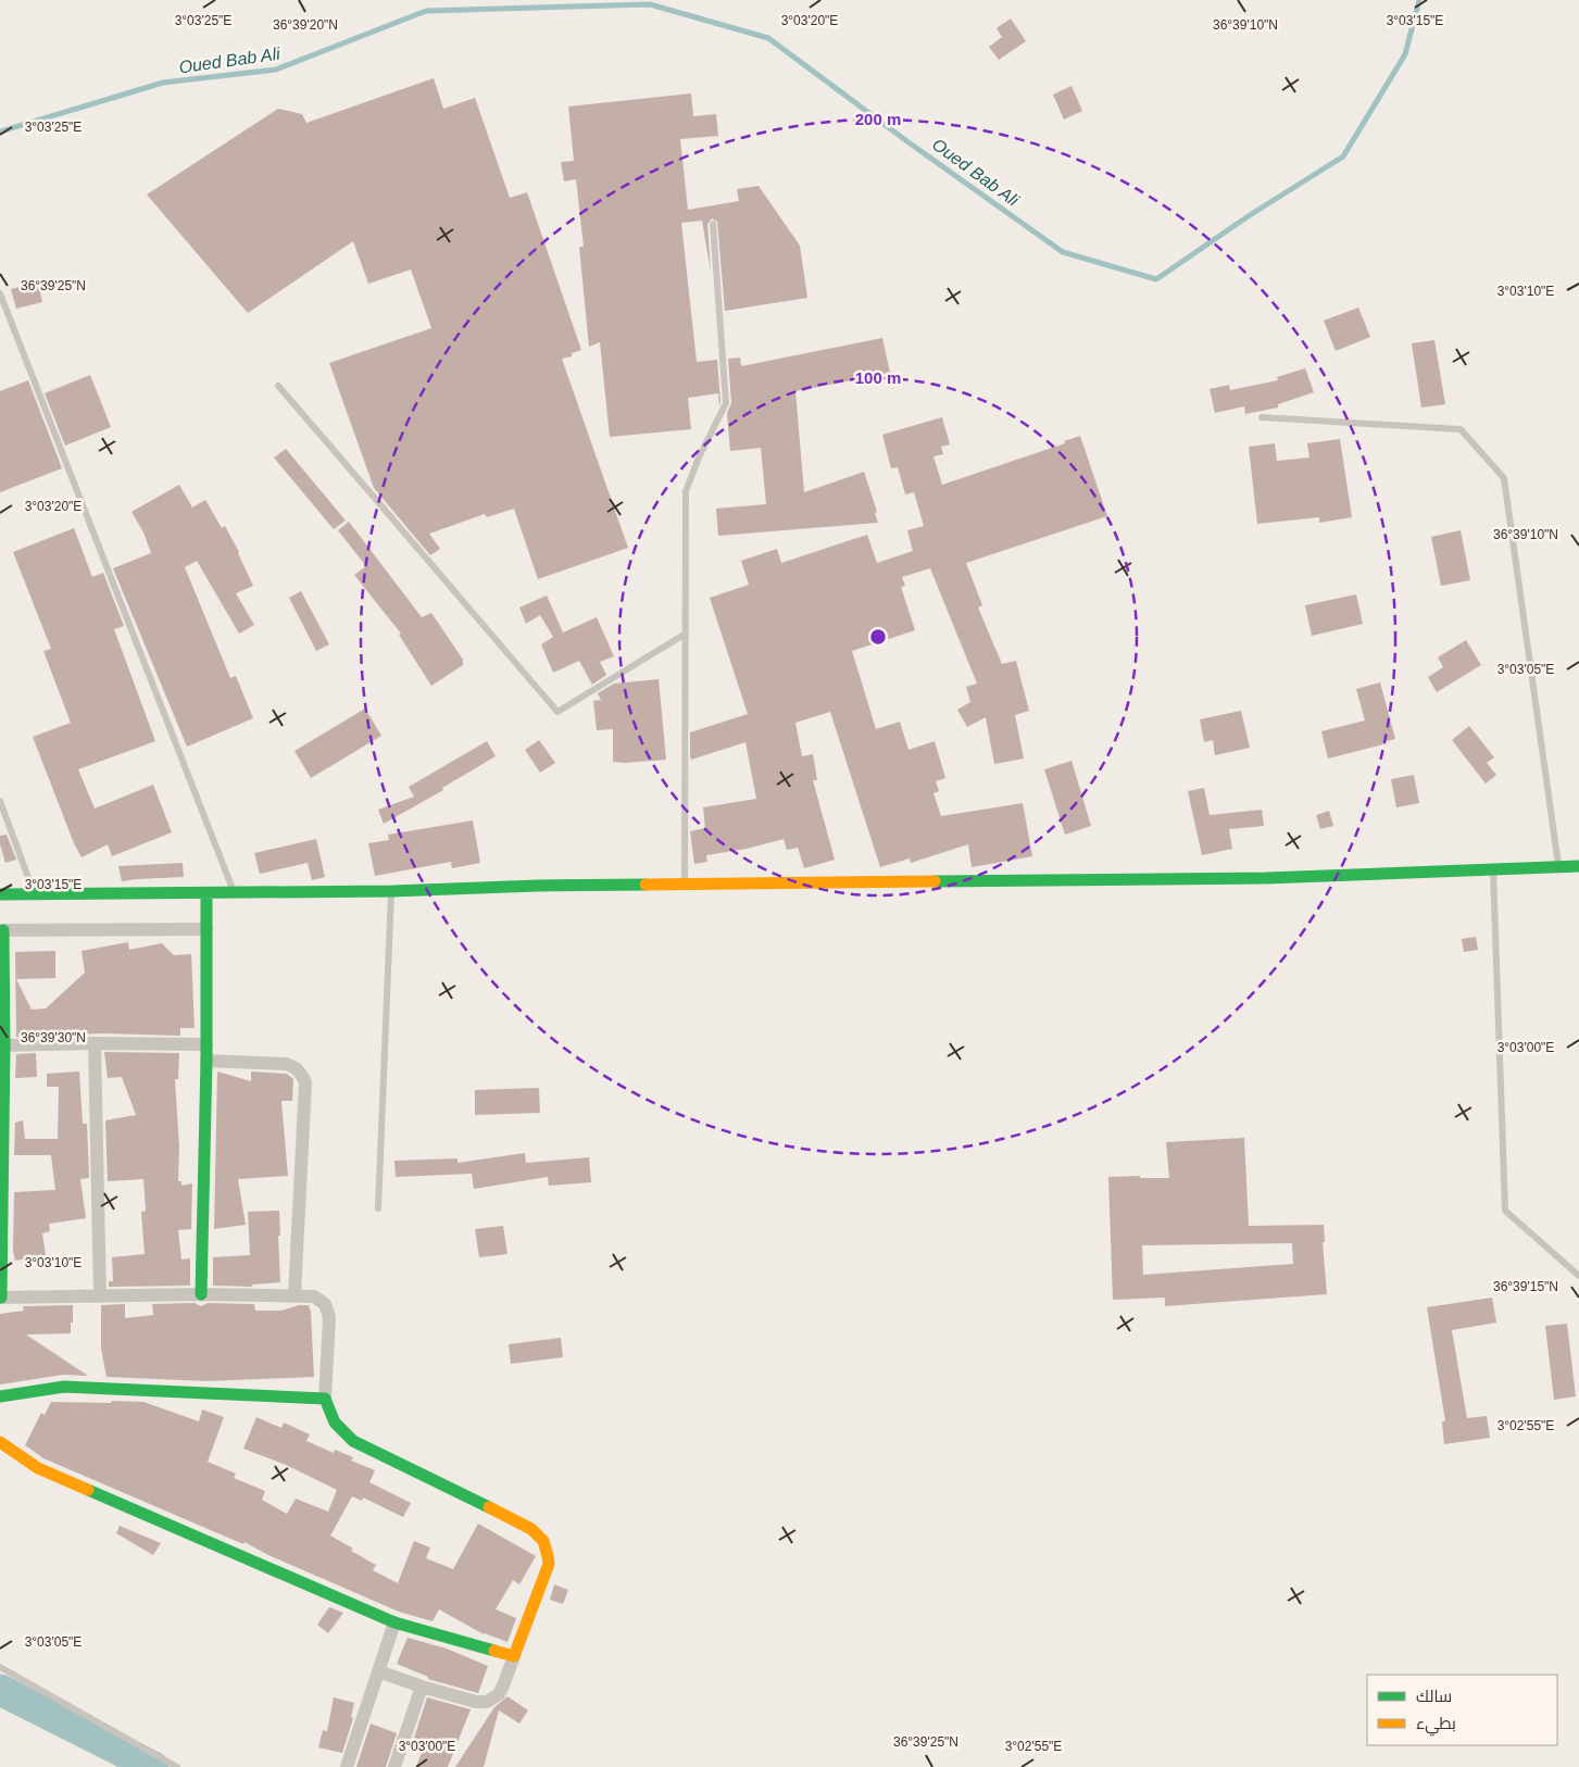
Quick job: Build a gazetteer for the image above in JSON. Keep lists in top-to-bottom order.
{
  "water": ["Oued Bab Ali"],
  "legend": ["سالك", "بطيء"],
  "coordinates": [
    "3°03'25\"E",
    "3°03'20\"E",
    "3°03'15\"E",
    "36°39'20\"N",
    "36°39'10\"N",
    "36°39'25\"N",
    "3°03'10\"E",
    "3°03'05\"E",
    "36°39'30\"N",
    "3°03'00\"E",
    "36°39'15\"N",
    "3°02'55\"E"
  ],
  "rings": ["200 m", "100 m"]
}
